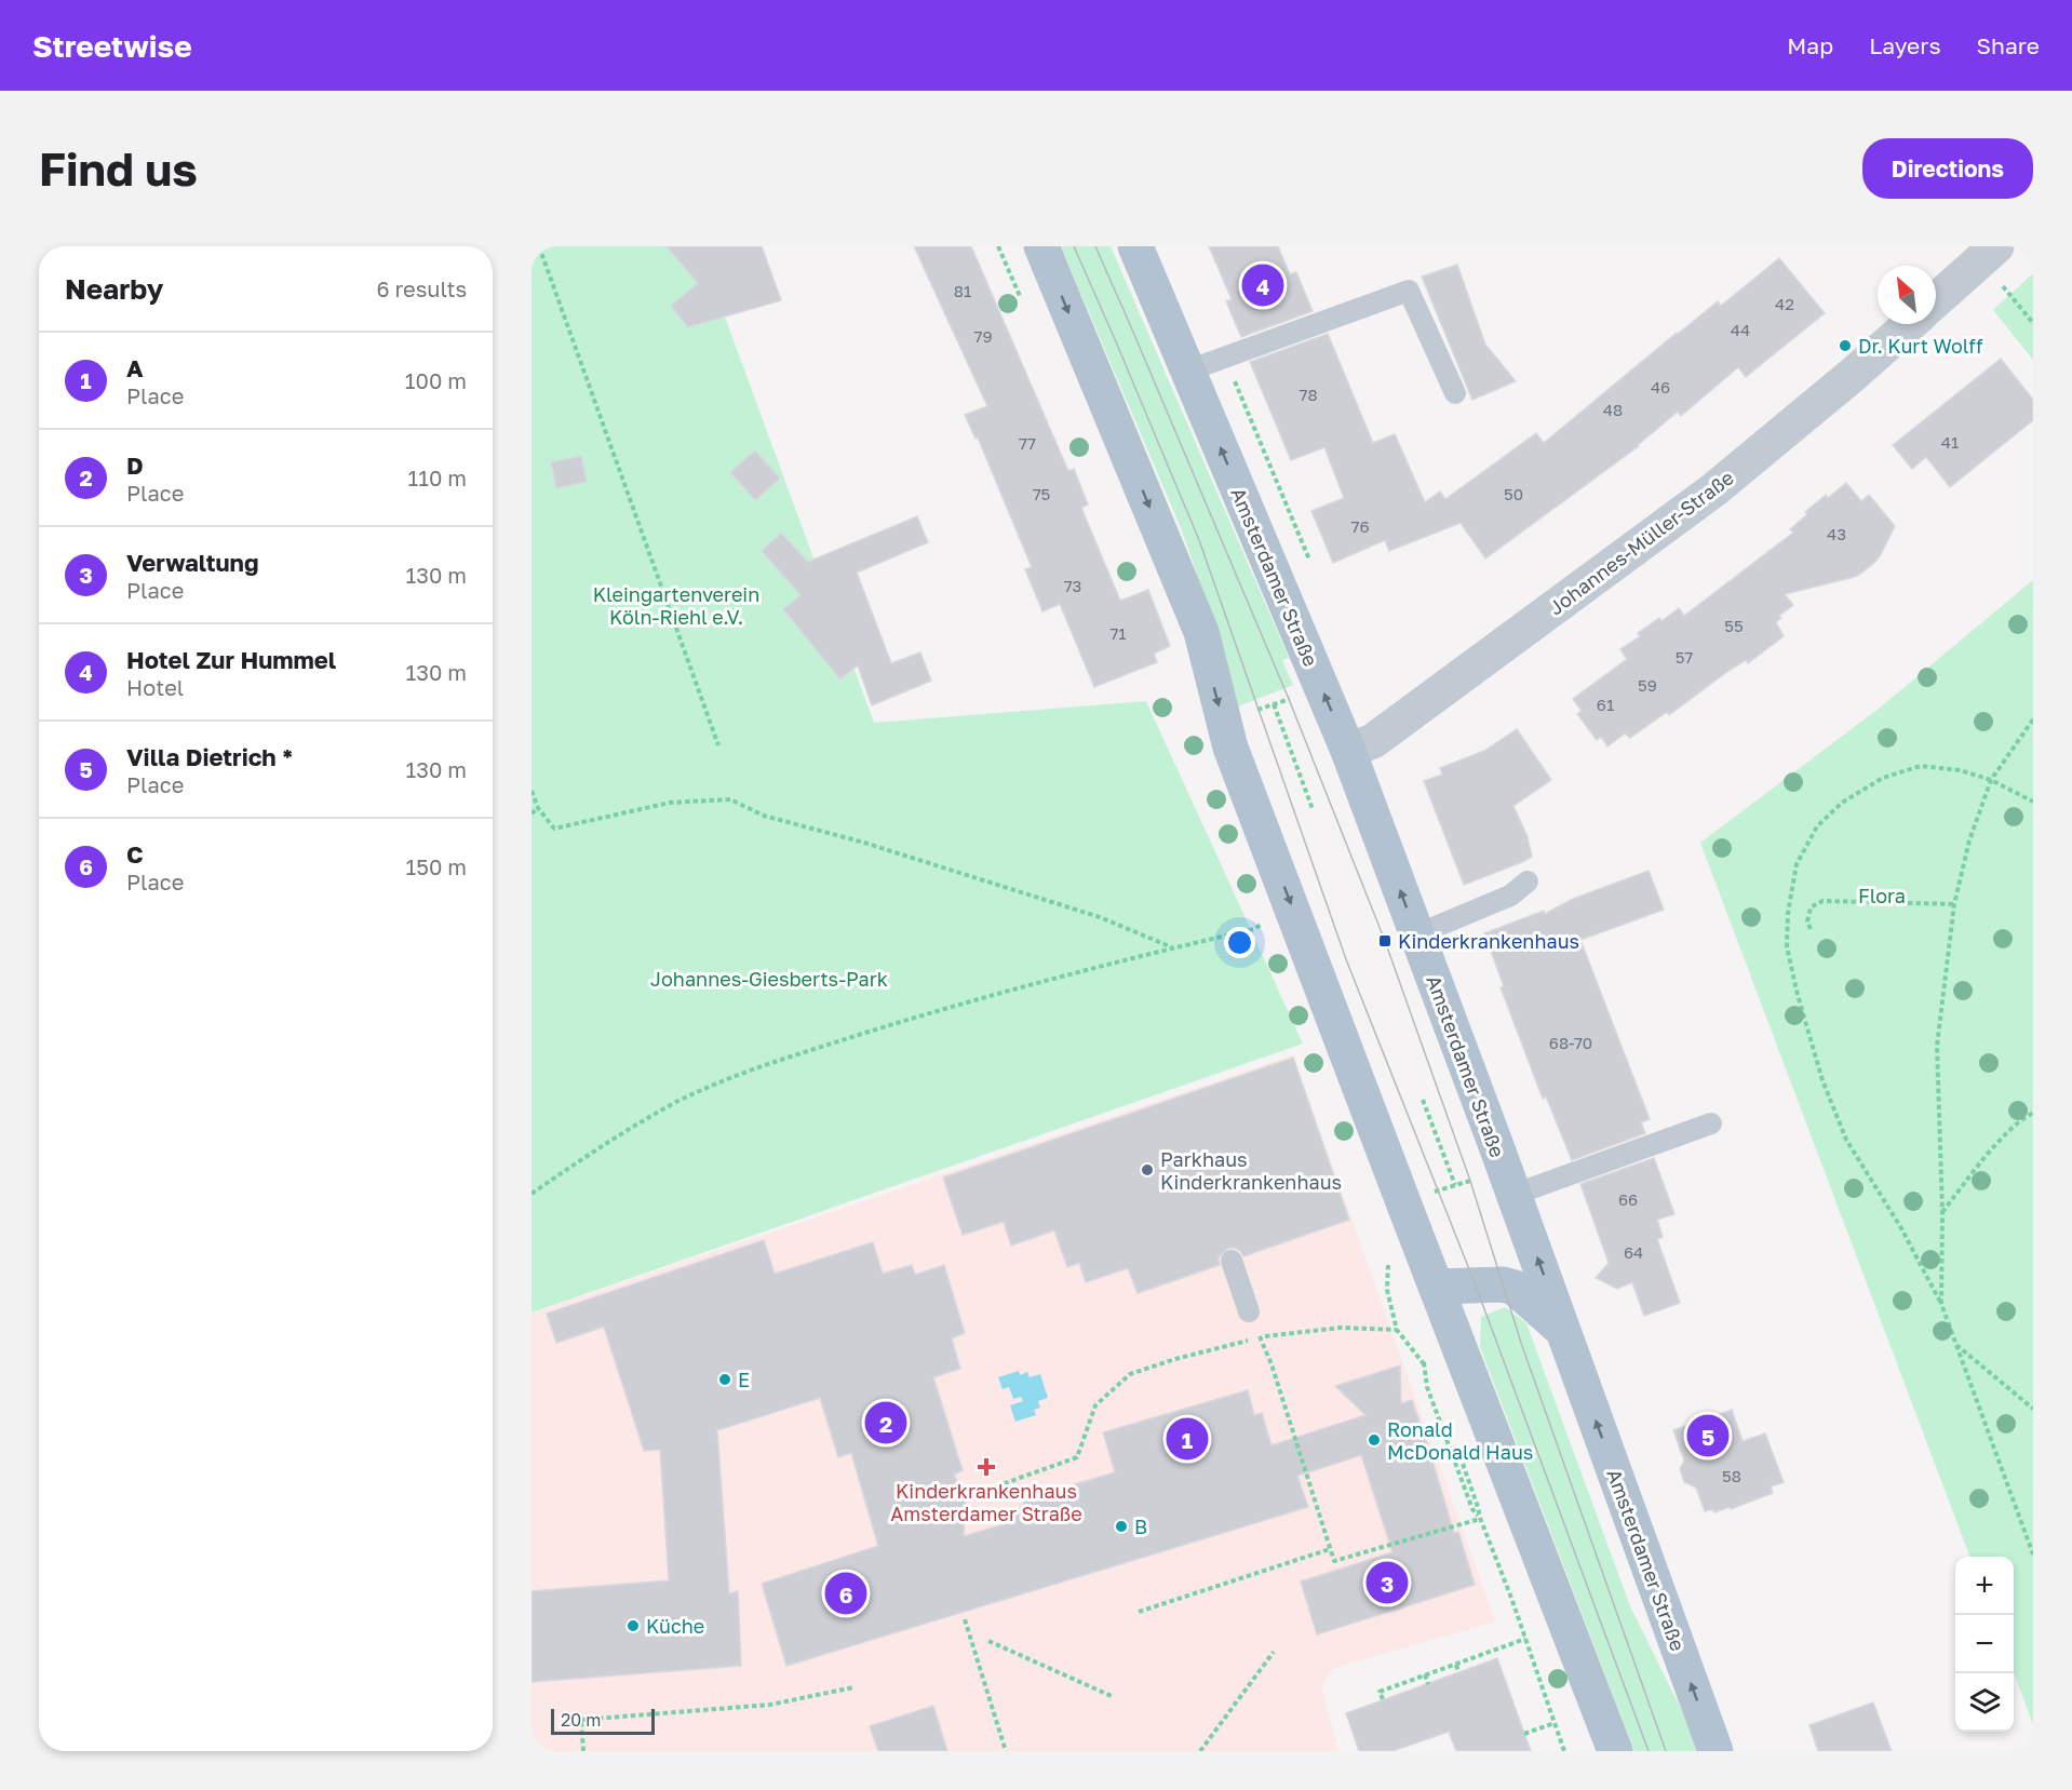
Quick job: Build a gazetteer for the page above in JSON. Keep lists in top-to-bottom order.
{
  "streets": {
    "main road": ["Amsterdamer Straße"],
    "street": ["Johannes-Müller-Straße"]
  },
  "crossings": [
    ["Johannes-Müller-Straße", "Amsterdamer Straße"]
  ],
  "parks": ["Kleingartenverein Köln-Riehl e.V.", "Flora", "Johannes-Giesberts-Park"],
  "places": {
    "other": [
      "Dr. Kurt Wolff",
      "Parkhaus Kinderkrankenhaus",
      "E",
      "Ronald McDonald Haus",
      "B",
      "Küche"
    ],
    "transit": ["Kinderkrankenhaus"],
    "health": ["Kinderkrankenhaus Amsterdamer Straße"]
  },
  "house_numbers": [
    "81",
    "42",
    "44",
    "79",
    "46",
    "78",
    "48",
    "41",
    "77",
    "75",
    "50",
    "76",
    "43",
    "73",
    "55",
    "71",
    "57",
    "59",
    "61",
    "68-70",
    "66",
    "64",
    "58"
  ],
  "scale_bar": "20 m",
  "north": "top left",
  "page": {
    "header": "Streetwise",
    "nav": ["Map", "Layers", "Share"],
    "buttons": "Directions",
    "title": "Find us",
    "heading": ["Nearby", "6 results"],
    "pins": [
      "4",
      "2",
      "5",
      "1",
      "3",
      "6"
    ],
    "list": [
      {
        "mark": "1",
        "name": "A",
        "note": "Place",
        "value": "100 m"
      },
      {
        "mark": "2",
        "name": "D",
        "note": "Place",
        "value": "110 m"
      },
      {
        "mark": "3",
        "name": "Verwaltung",
        "note": "Place",
        "value": "130 m"
      },
      {
        "mark": "4",
        "name": "Hotel Zur Hummel",
        "note": "Hotel",
        "value": "130 m"
      },
      {
        "mark": "5",
        "name": "Villa Dietrich *",
        "note": "Place",
        "value": "130 m"
      },
      {
        "mark": "6",
        "name": "C",
        "note": "Place",
        "value": "150 m"
      }
    ],
    "map_buttons": ["+", "−"],
    "scale": "20 m"
  }
}
